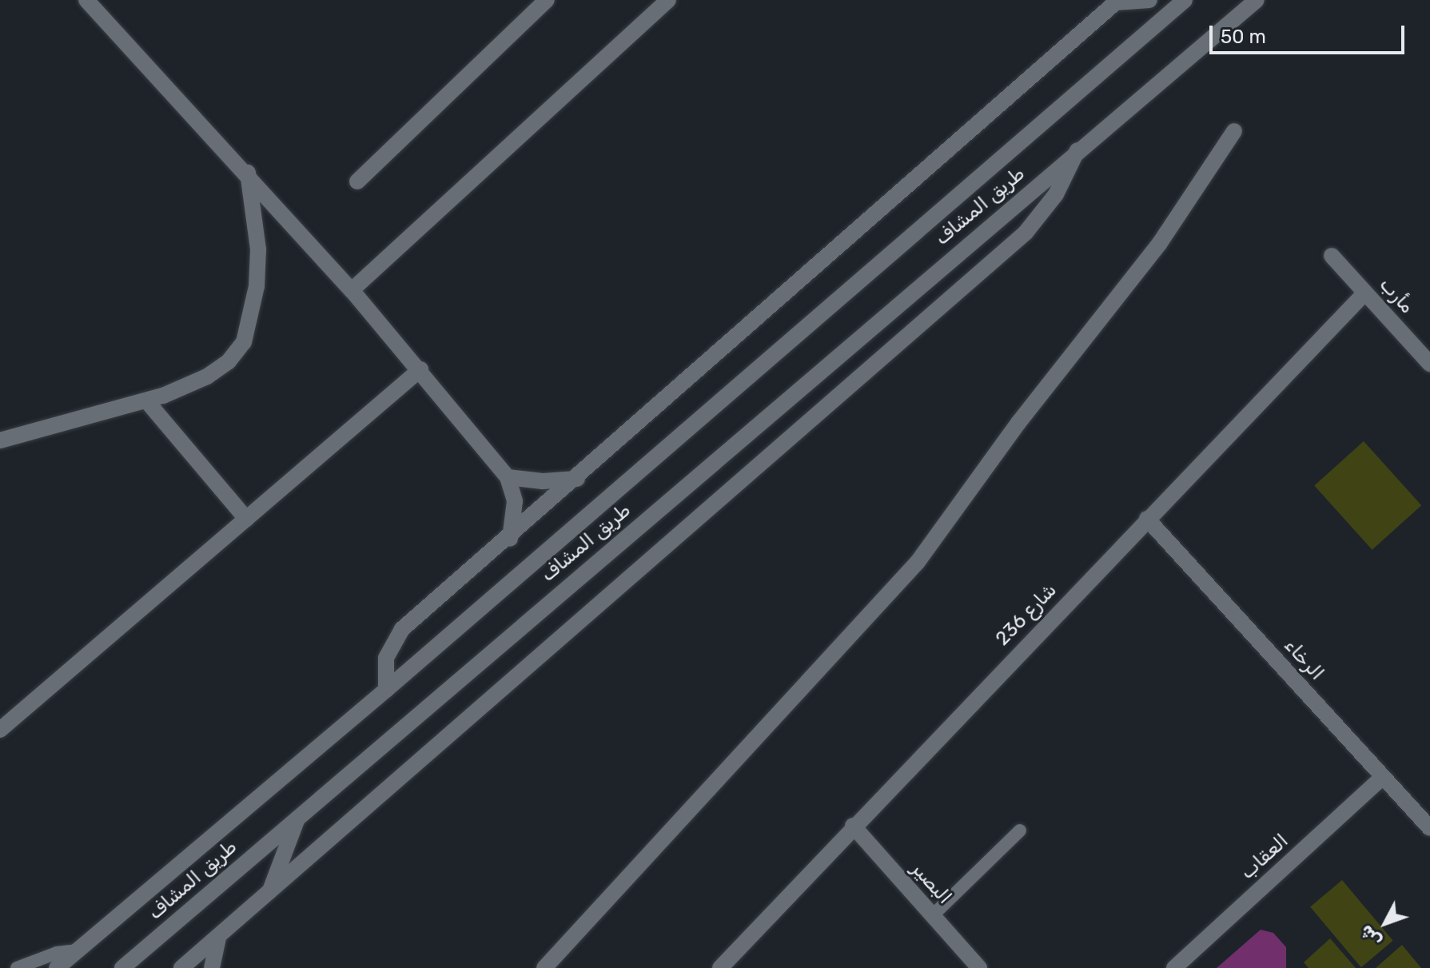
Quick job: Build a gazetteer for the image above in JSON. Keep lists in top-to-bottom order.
{
  "streets": {
    "street": [
      "طريق المشاف",
      "مأرب",
      "شارع 236",
      "الرخاء",
      "العقاب",
      "البصير"
    ]
  },
  "crossings": [
    ["مأرب", "شارع 236"],
    ["شارع 236", "الرخاء"],
    ["شارع 236", "البصير"],
    ["الرخاء", "العقاب"]
  ],
  "scale_bar": "50 m",
  "north": "bottom left"
}
